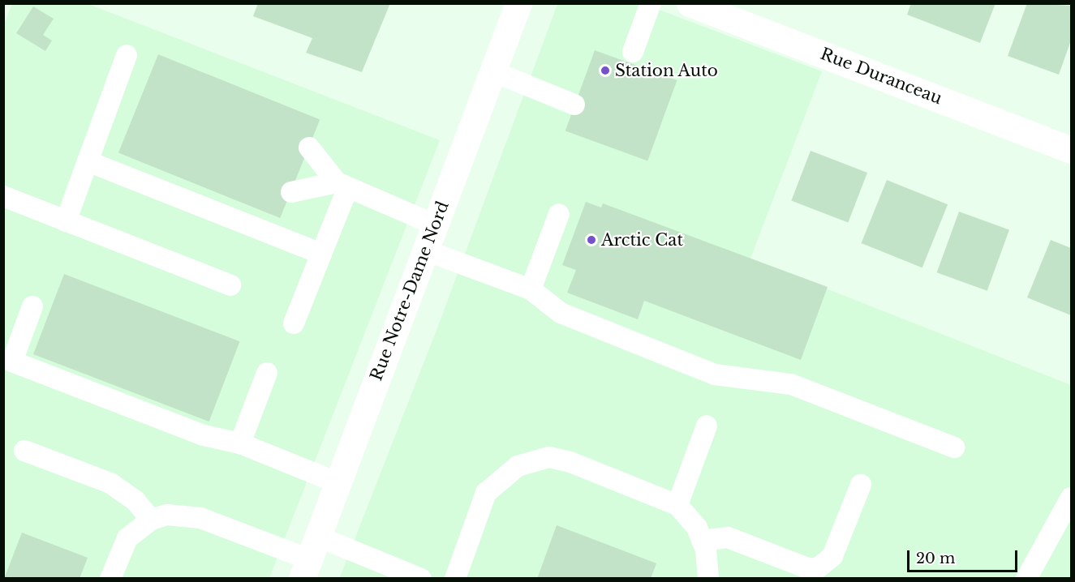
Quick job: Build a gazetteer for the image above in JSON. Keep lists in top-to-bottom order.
{
  "streets": {
    "street": ["Rue Duranceau", "Rue Notre-Dame Nord"]
  },
  "places": ["Station Auto", "Arctic Cat"],
  "scale_bar": "20 m"
}
